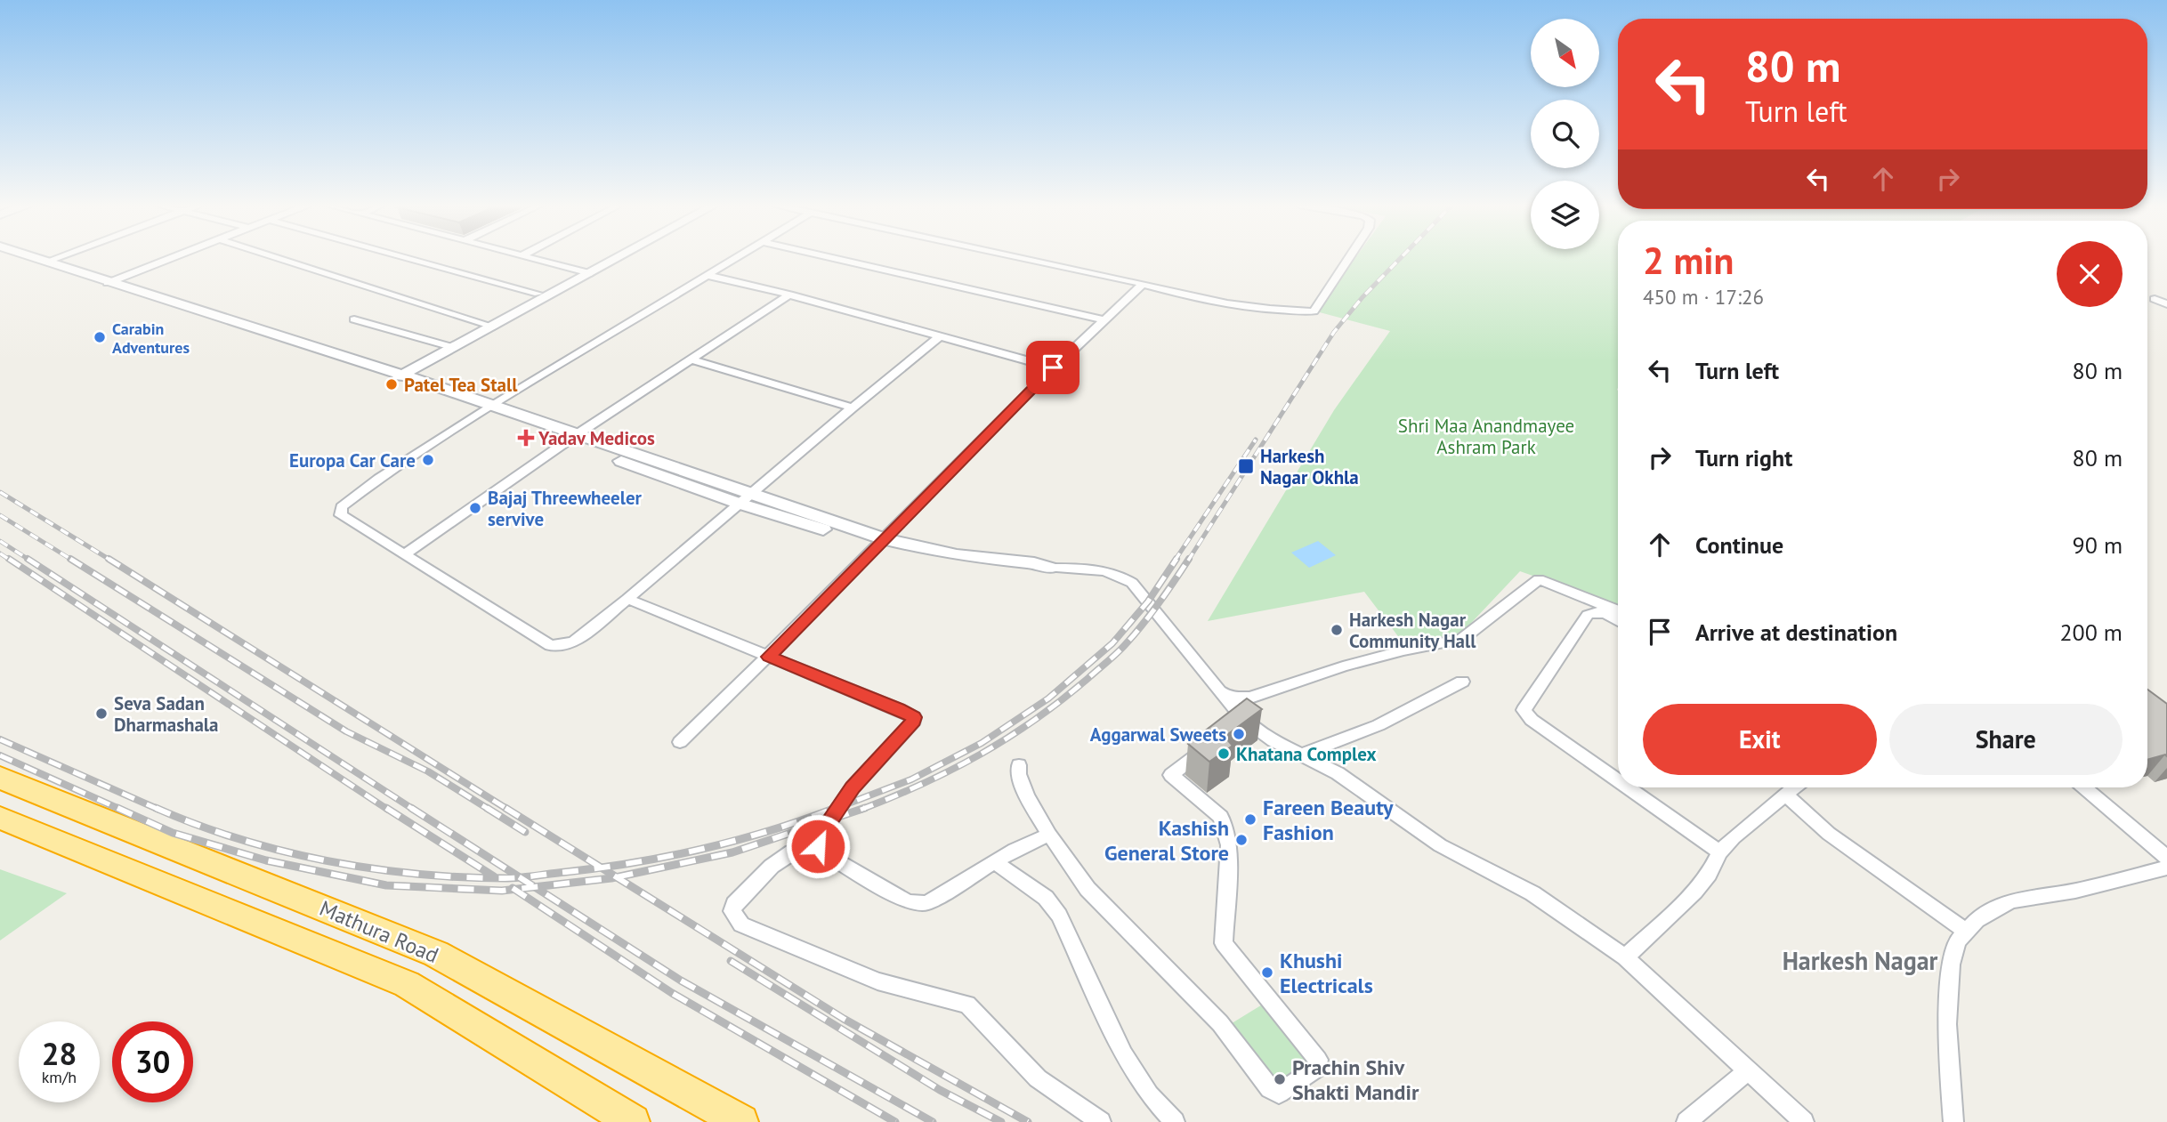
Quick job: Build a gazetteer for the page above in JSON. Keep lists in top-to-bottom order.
{
  "streets": {
    "highway": ["Mathura Road"]
  },
  "districts": ["Harkesh Nagar"],
  "parks": ["Shri Maa Anandmayee Ashram Park"],
  "places": {
    "other": [
      "Carabin Adventures",
      "Patel Tea Stall",
      "Europa Car Care",
      "Bajaj Threewheeler servive",
      "Harkesh Nagar Community Hall",
      "Seva Sadan Dharmashala",
      "Aggarwal Sweets",
      "Khatana Complex",
      "Fareen Beauty Fashion",
      "Kashish General Store",
      "Khushi Electricals",
      "Prachin Shiv Shakti Mandir"
    ],
    "health": ["Yadav Medicos"],
    "transit": ["Harkesh Nagar Okhla"]
  },
  "north": "bottom right",
  "page": {
    "turn": ["80 m", "Turn left"],
    "heading": ["2 min", "450 m · 17:26"],
    "list": [
      {
        "name": "Turn left",
        "value": "80 m"
      },
      {
        "name": "Turn right",
        "value": "80 m"
      },
      {
        "name": "Continue",
        "value": "90 m"
      },
      {
        "name": "Arrive at destination",
        "value": "200 m"
      }
    ],
    "buttons": ["Exit", "Share"],
    "speed": "28 km/h",
    "limit": "30"
  }
}
